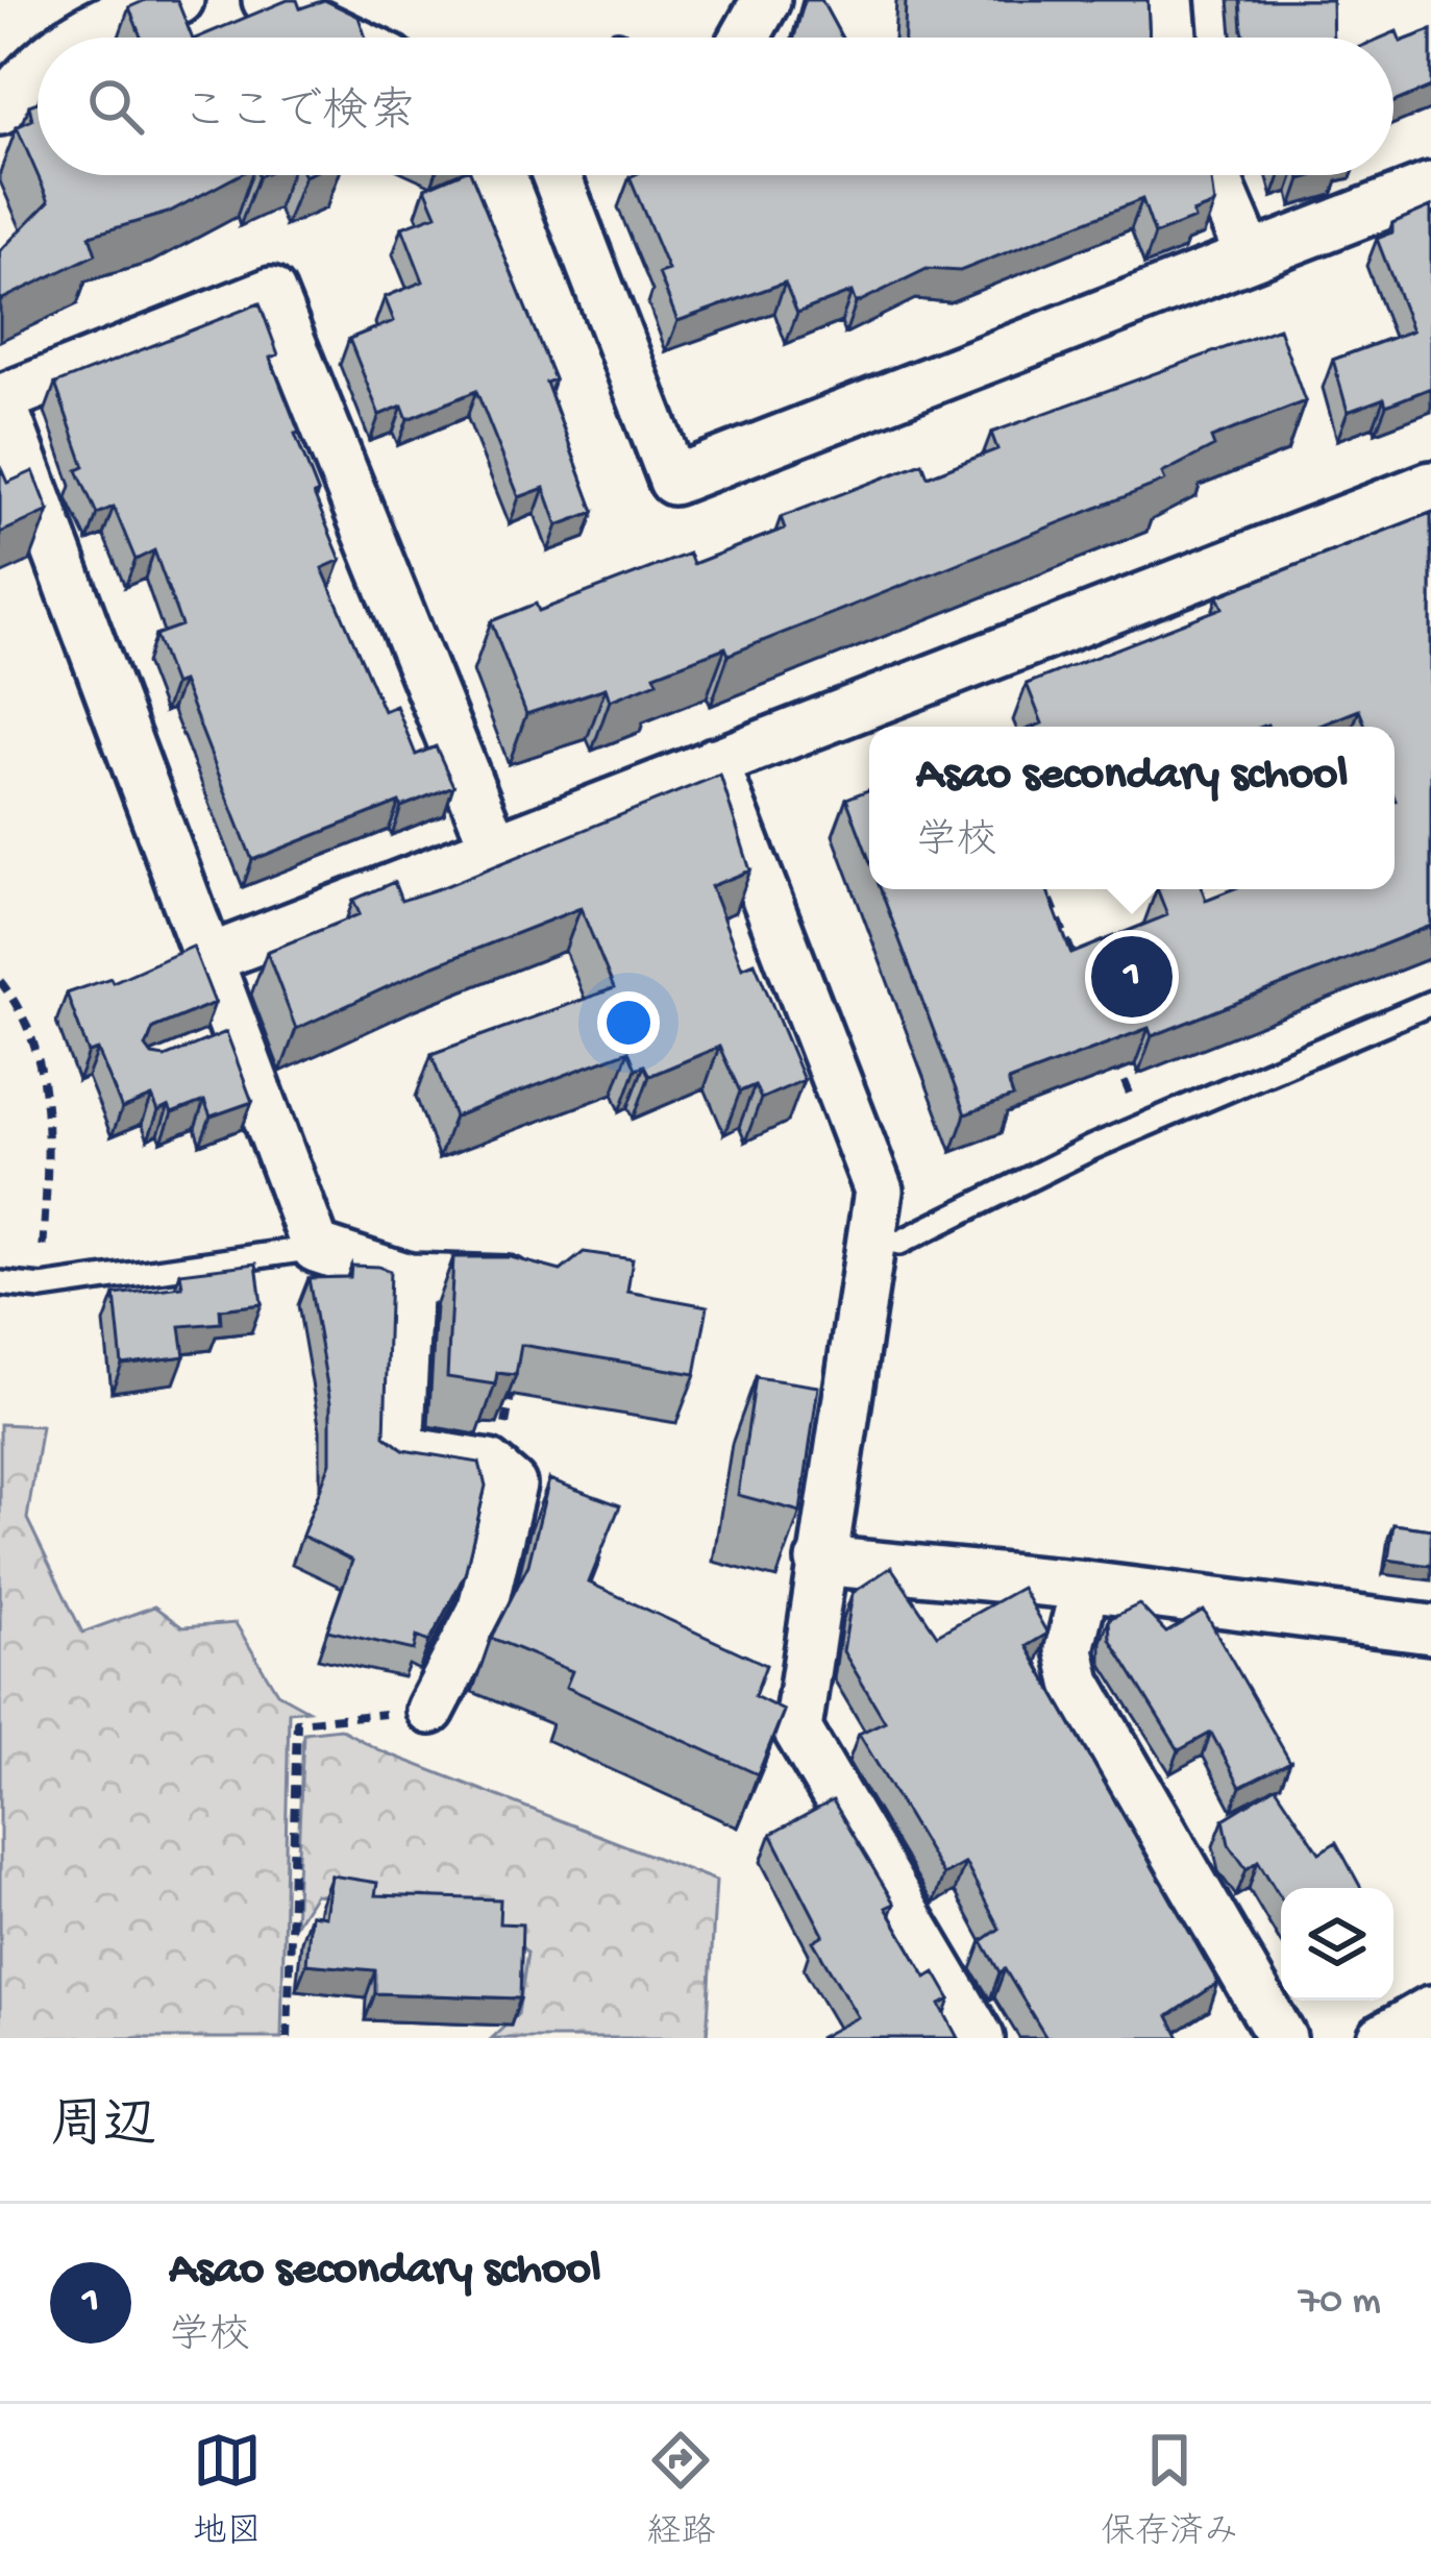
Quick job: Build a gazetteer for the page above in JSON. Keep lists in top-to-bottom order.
{
  "page": {
    "search": "ここで検索",
    "popup": ["Asao secondary school", "学校"],
    "pins": "1",
    "heading": "周辺",
    "list": [
      {
        "mark": "1",
        "name": "Asao secondary school",
        "note": "学校",
        "value": "70 m"
      }
    ],
    "nav": ["地図", "経路", "保存済み"]
  }
}
